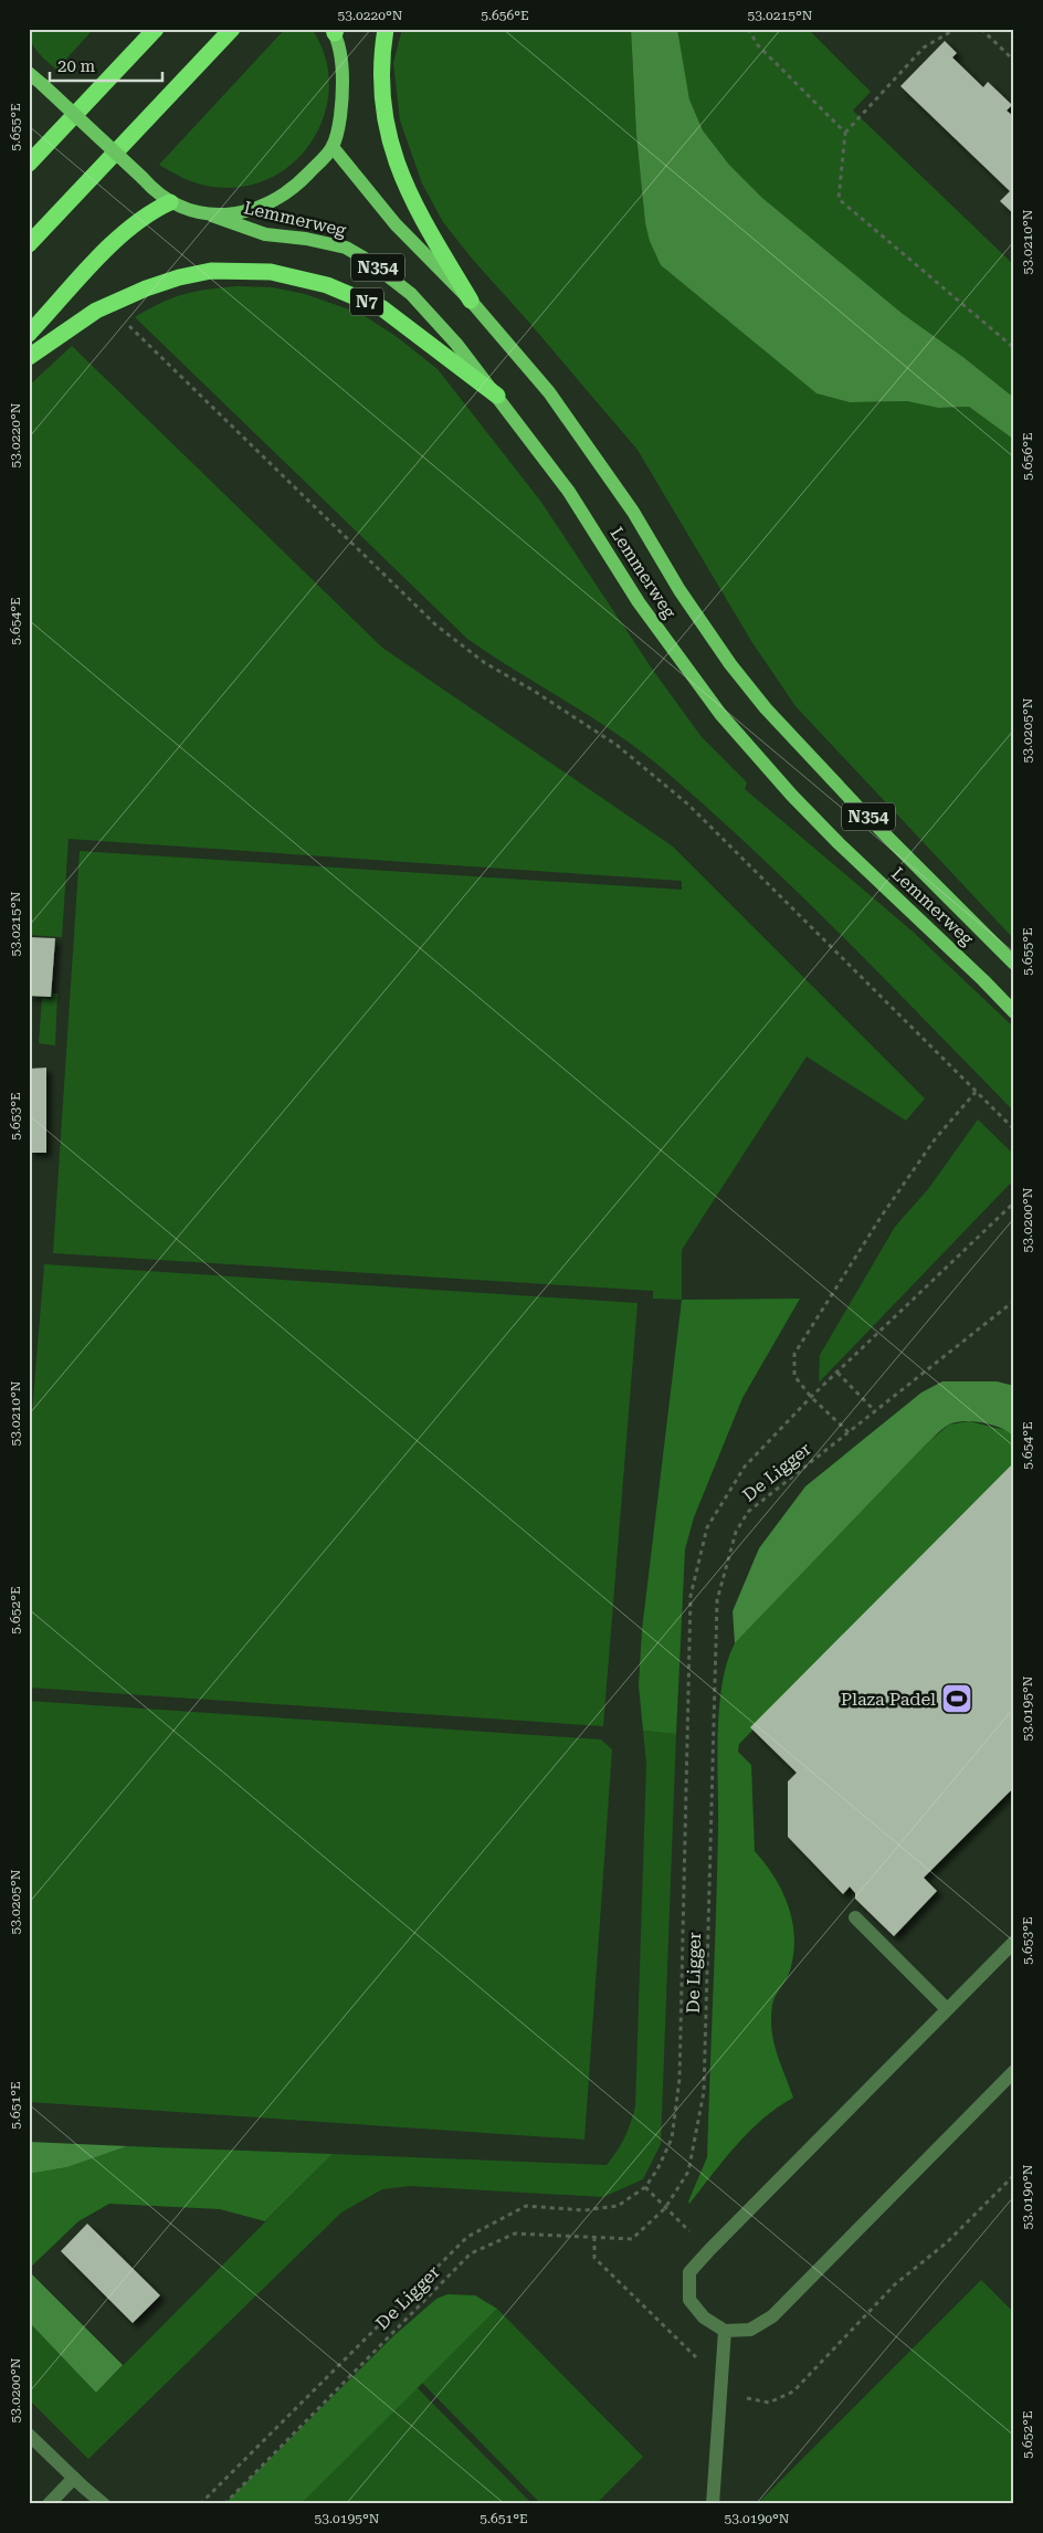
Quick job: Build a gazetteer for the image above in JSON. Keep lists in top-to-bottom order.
{
  "streets": {
    "highway": ["N7"],
    "main road": ["Lemmerweg", "N354"],
    "path": ["De Ligger"]
  },
  "crossings": [
    ["Lemmerweg", "N354"],
    ["Lemmerweg", "N7"]
  ],
  "places": {
    "sports": ["Plaza Padel"]
  },
  "scale_bar": "20 m",
  "coordinates": [
    "53.0220°N",
    "5.656°E",
    "53.0215°N",
    "5.655°E",
    "53.0210°N",
    "5.654°E",
    "53.0205°N",
    "5.653°E",
    "53.0200°N",
    "5.652°E",
    "53.0195°N",
    "5.651°E",
    "53.0190°N"
  ]
}
